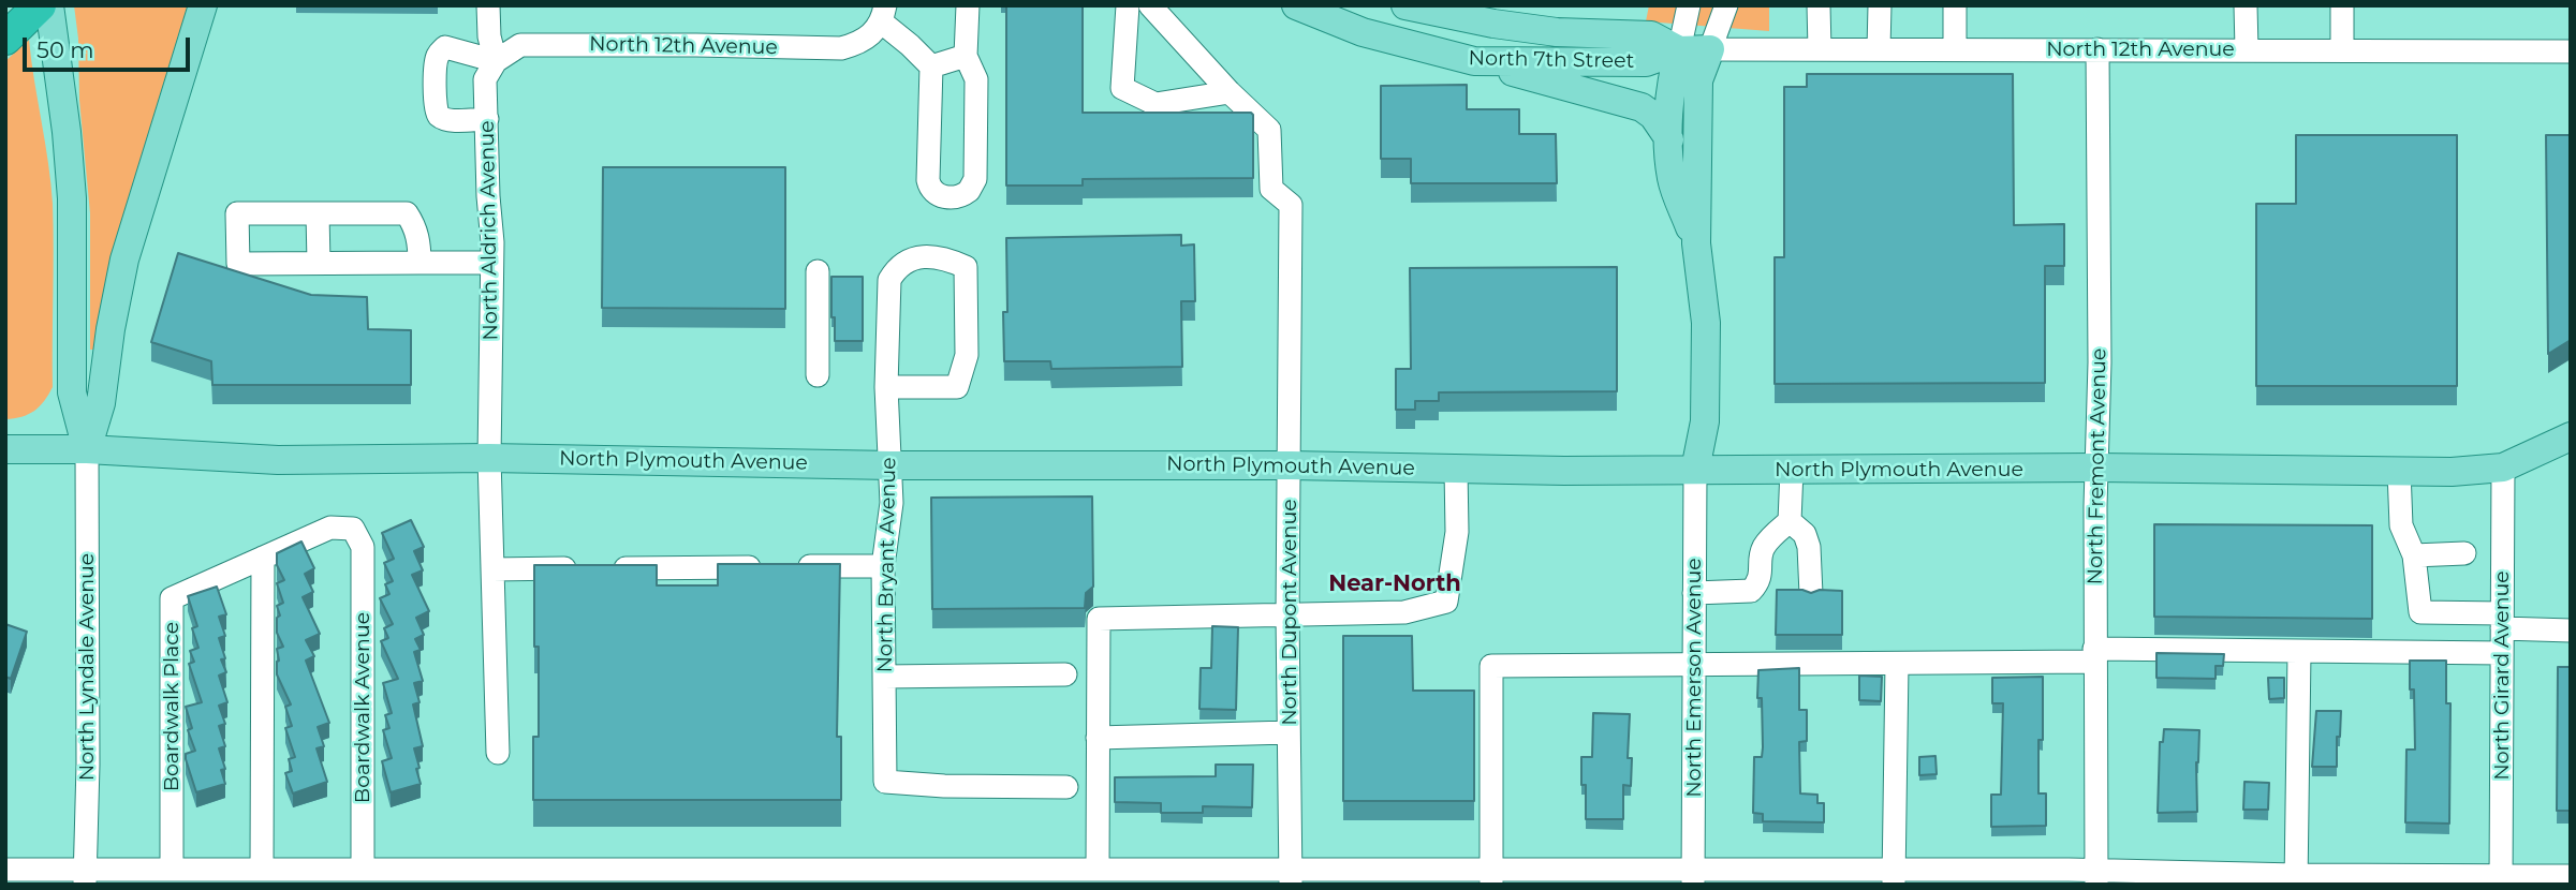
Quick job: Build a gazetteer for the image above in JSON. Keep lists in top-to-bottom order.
{
  "streets": {
    "main road": ["North 7th Street", "North Plymouth Avenue"],
    "street": [
      "North 12th Avenue",
      "North Aldrich Avenue",
      "North Fremont Avenue",
      "North Bryant Avenue",
      "North Dupont Avenue",
      "North Lyndale Avenue",
      "North Girard Avenue",
      "North Emerson Avenue",
      "Boardwalk Place",
      "Boardwalk Avenue"
    ]
  },
  "crossings": [
    ["North 12th Avenue", "North 7th Street"],
    ["North 12th Avenue", "North Aldrich Avenue"],
    ["North 12th Avenue", "North Fremont Avenue"],
    ["North Aldrich Avenue", "North Plymouth Avenue"],
    ["North Plymouth Avenue", "North Fremont Avenue"],
    ["North Plymouth Avenue", "North Bryant Avenue"],
    ["North Plymouth Avenue", "North Dupont Avenue"],
    ["North Plymouth Avenue", "North Lyndale Avenue"],
    ["North Plymouth Avenue", "North Girard Avenue"],
    ["North Plymouth Avenue", "North Emerson Avenue"],
    ["Boardwalk Place", "Boardwalk Avenue"]
  ],
  "districts": ["Near-North"],
  "scale_bar": "50 m"
}
